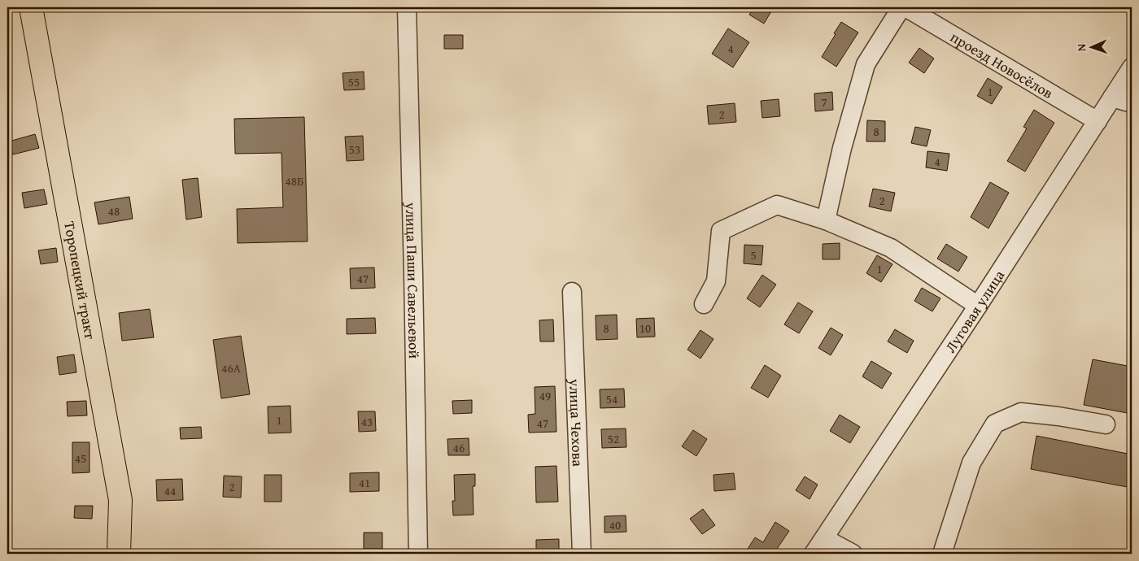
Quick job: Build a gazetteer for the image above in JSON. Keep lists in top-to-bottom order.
{
  "streets": {
    "main road": ["Торопецкий тракт"],
    "street": [
      "проезд Новосёлов",
      "улица Паши Савельевой",
      "Луговая улица",
      "улица Чехова"
    ]
  },
  "crossings": [
    ["проезд Новосёлов", "Луговая улица"]
  ],
  "house_numbers": [
    "4",
    "55",
    "1",
    "7",
    "2",
    "8",
    "53",
    "4",
    "48Б",
    "2",
    "48",
    "5",
    "1",
    "47",
    "8",
    "10",
    "46А",
    "49",
    "54",
    "1",
    "43",
    "47",
    "52",
    "46",
    "45",
    "41",
    "2",
    "44",
    "40"
  ],
  "north": "left"
}
